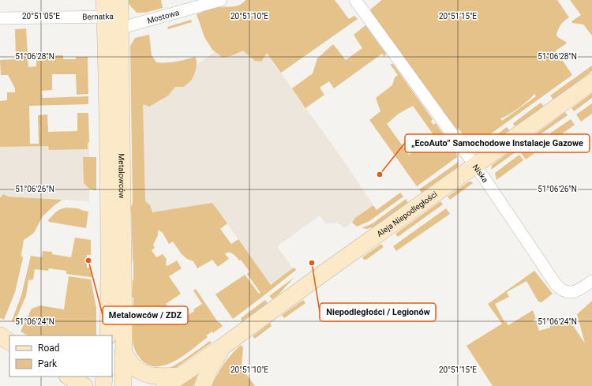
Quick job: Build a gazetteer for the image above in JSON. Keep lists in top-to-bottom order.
{
  "streets": {
    "street": [
      "Bernatka",
      "Mostowa",
      "Niska",
      "Metalowców",
      "Aleja Niepodległości"
    ]
  },
  "crossings": [
    ["Bernatka", "Mostowa"],
    ["Bernatka", "Metalowców"],
    ["Mostowa", "Metalowców"],
    ["Niska", "Aleja Niepodległości"]
  ],
  "places": ["„EcoAuto” Samochodowe Instalacje Gazowe", "Metalowców / ZDZ", "Niepodległości / Legionów"],
  "legend": ["Road", "Park"],
  "coordinates": [
    "20°51'05\"E",
    "20°51'10\"E",
    "20°51'15\"E",
    "51°06'28\"N",
    "51°06'26\"N",
    "51°06'24\"N"
  ]
}
